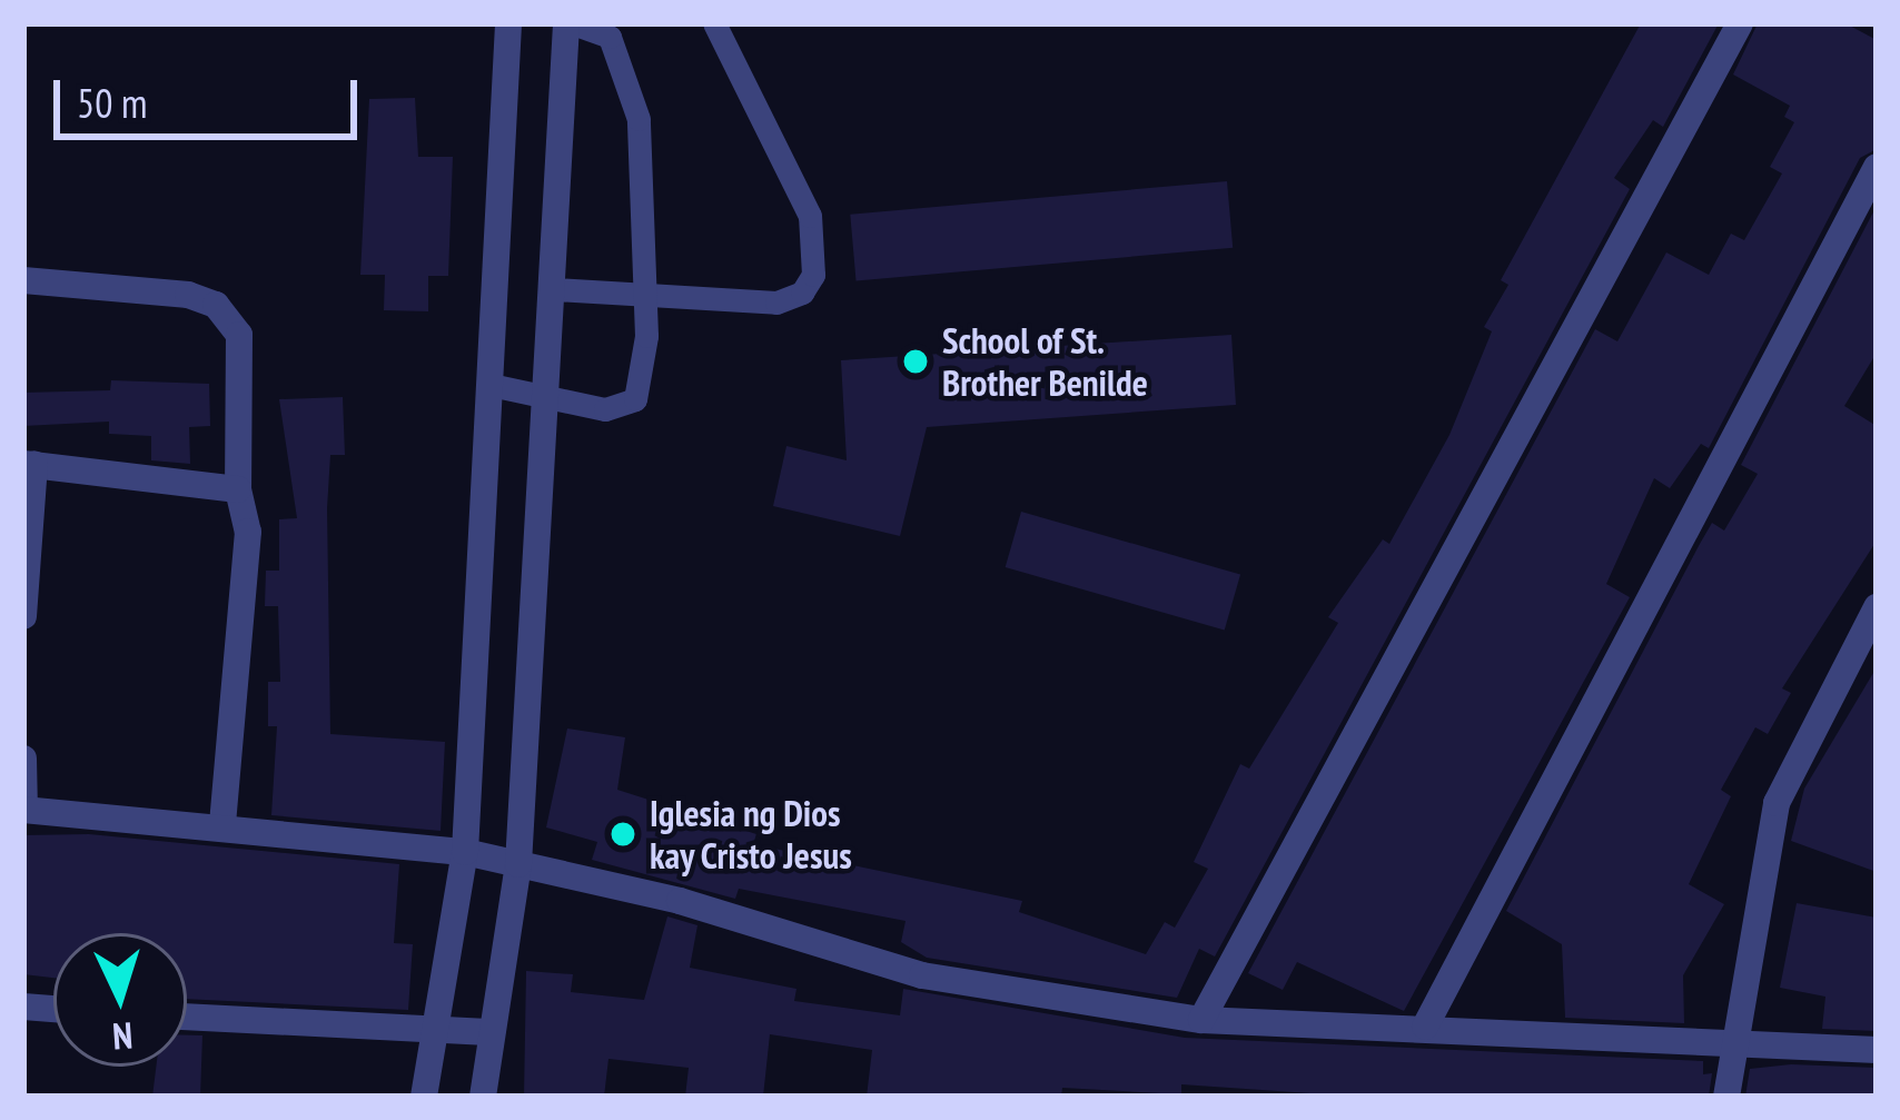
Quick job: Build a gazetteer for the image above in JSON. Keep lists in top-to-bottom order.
{
  "places": ["School of St. Brother Benilde", "Iglesia ng Dios kay Cristo Jesus"],
  "scale_bar": "50 m",
  "north": "bottom"
}
